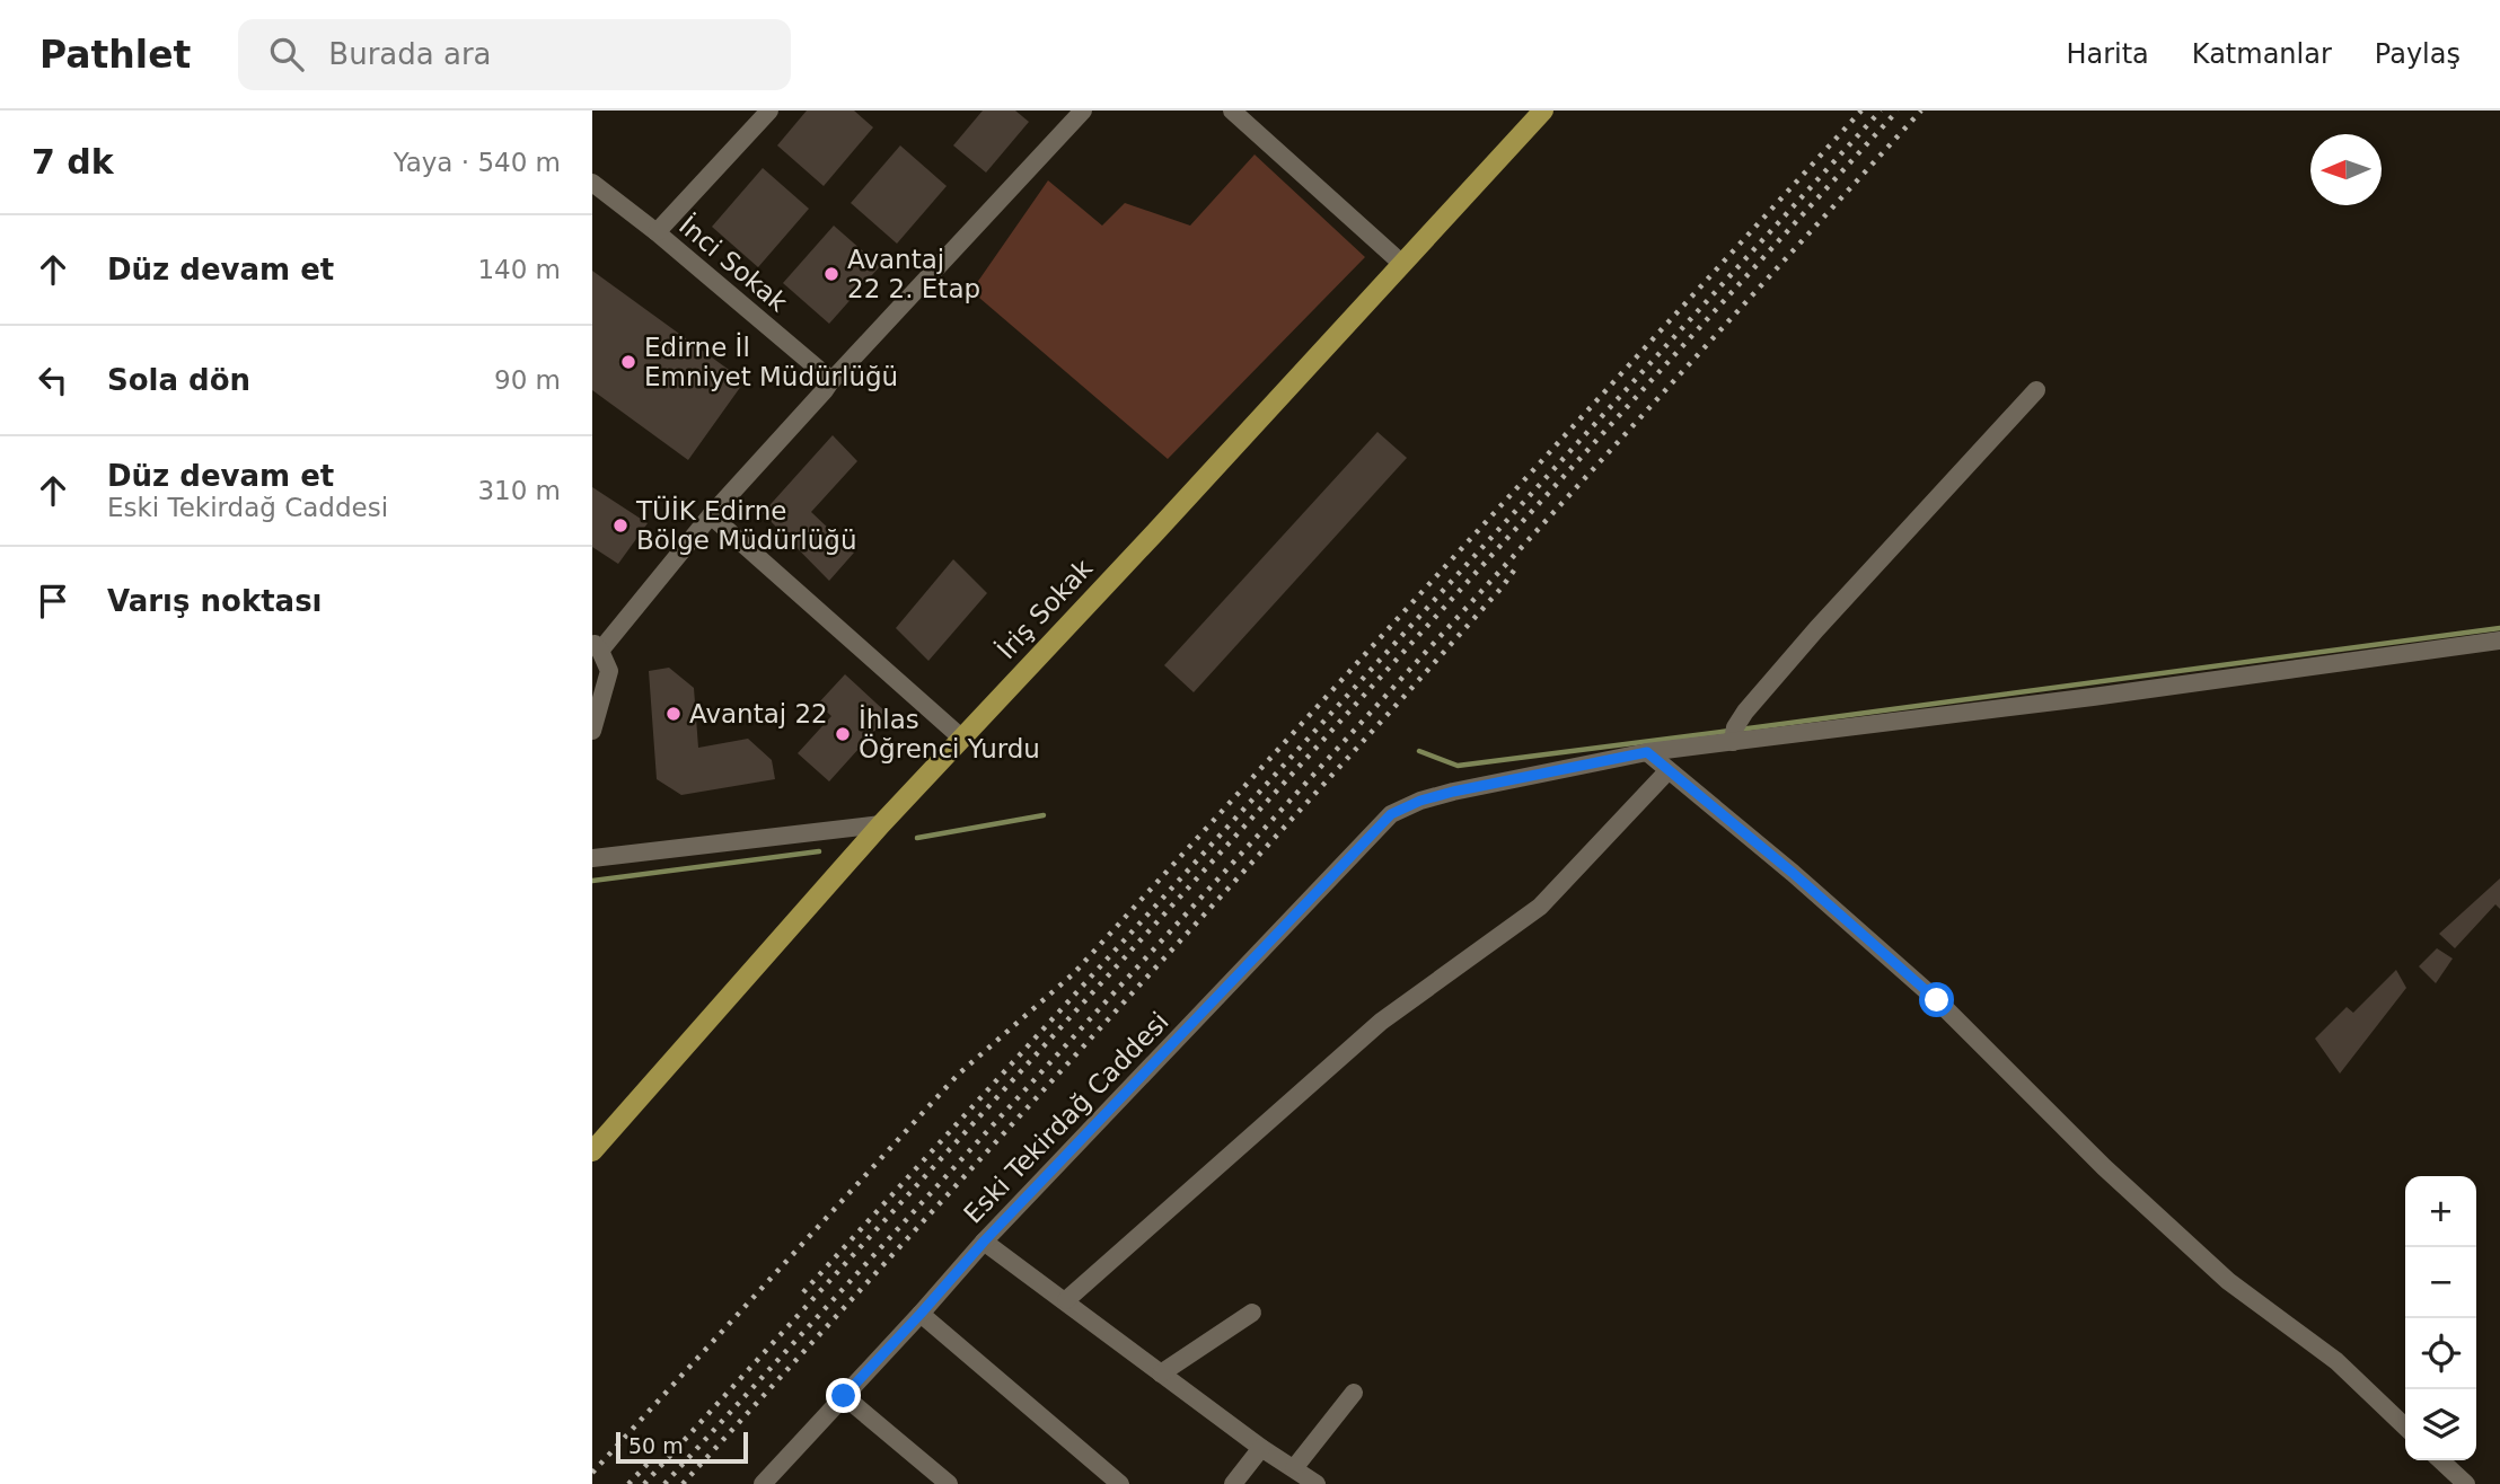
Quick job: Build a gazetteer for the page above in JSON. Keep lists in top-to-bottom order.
{
  "streets": {
    "main road": ["İriş Sokak"],
    "street": ["İnci Sokak", "Eski Tekirdağ Caddesi"]
  },
  "places": [
    "Avantaj 22 2. Etap",
    "Edirne İl Emniyet Müdürlüğü",
    "TÜİK Edirne Bölge Müdürlüğü",
    "Avantaj 22",
    "İhlas Öğrenci Yurdu"
  ],
  "scale_bar": "50 m",
  "north": "left",
  "page": {
    "header": "Pathlet",
    "search": "Burada ara",
    "nav": ["Harita", "Katmanlar", "Paylaş"],
    "heading": ["7 dk", "Yaya · 540 m"],
    "list": [
      ["Düz devam et", "140 m"],
      ["Sola dön", "90 m"],
      ["Düz devam et", "Eski Tekirdağ Caddesi", "310 m"],
      "Varış noktası"
    ],
    "map_buttons": ["+", "−"],
    "scale": "50 m"
  }
}
